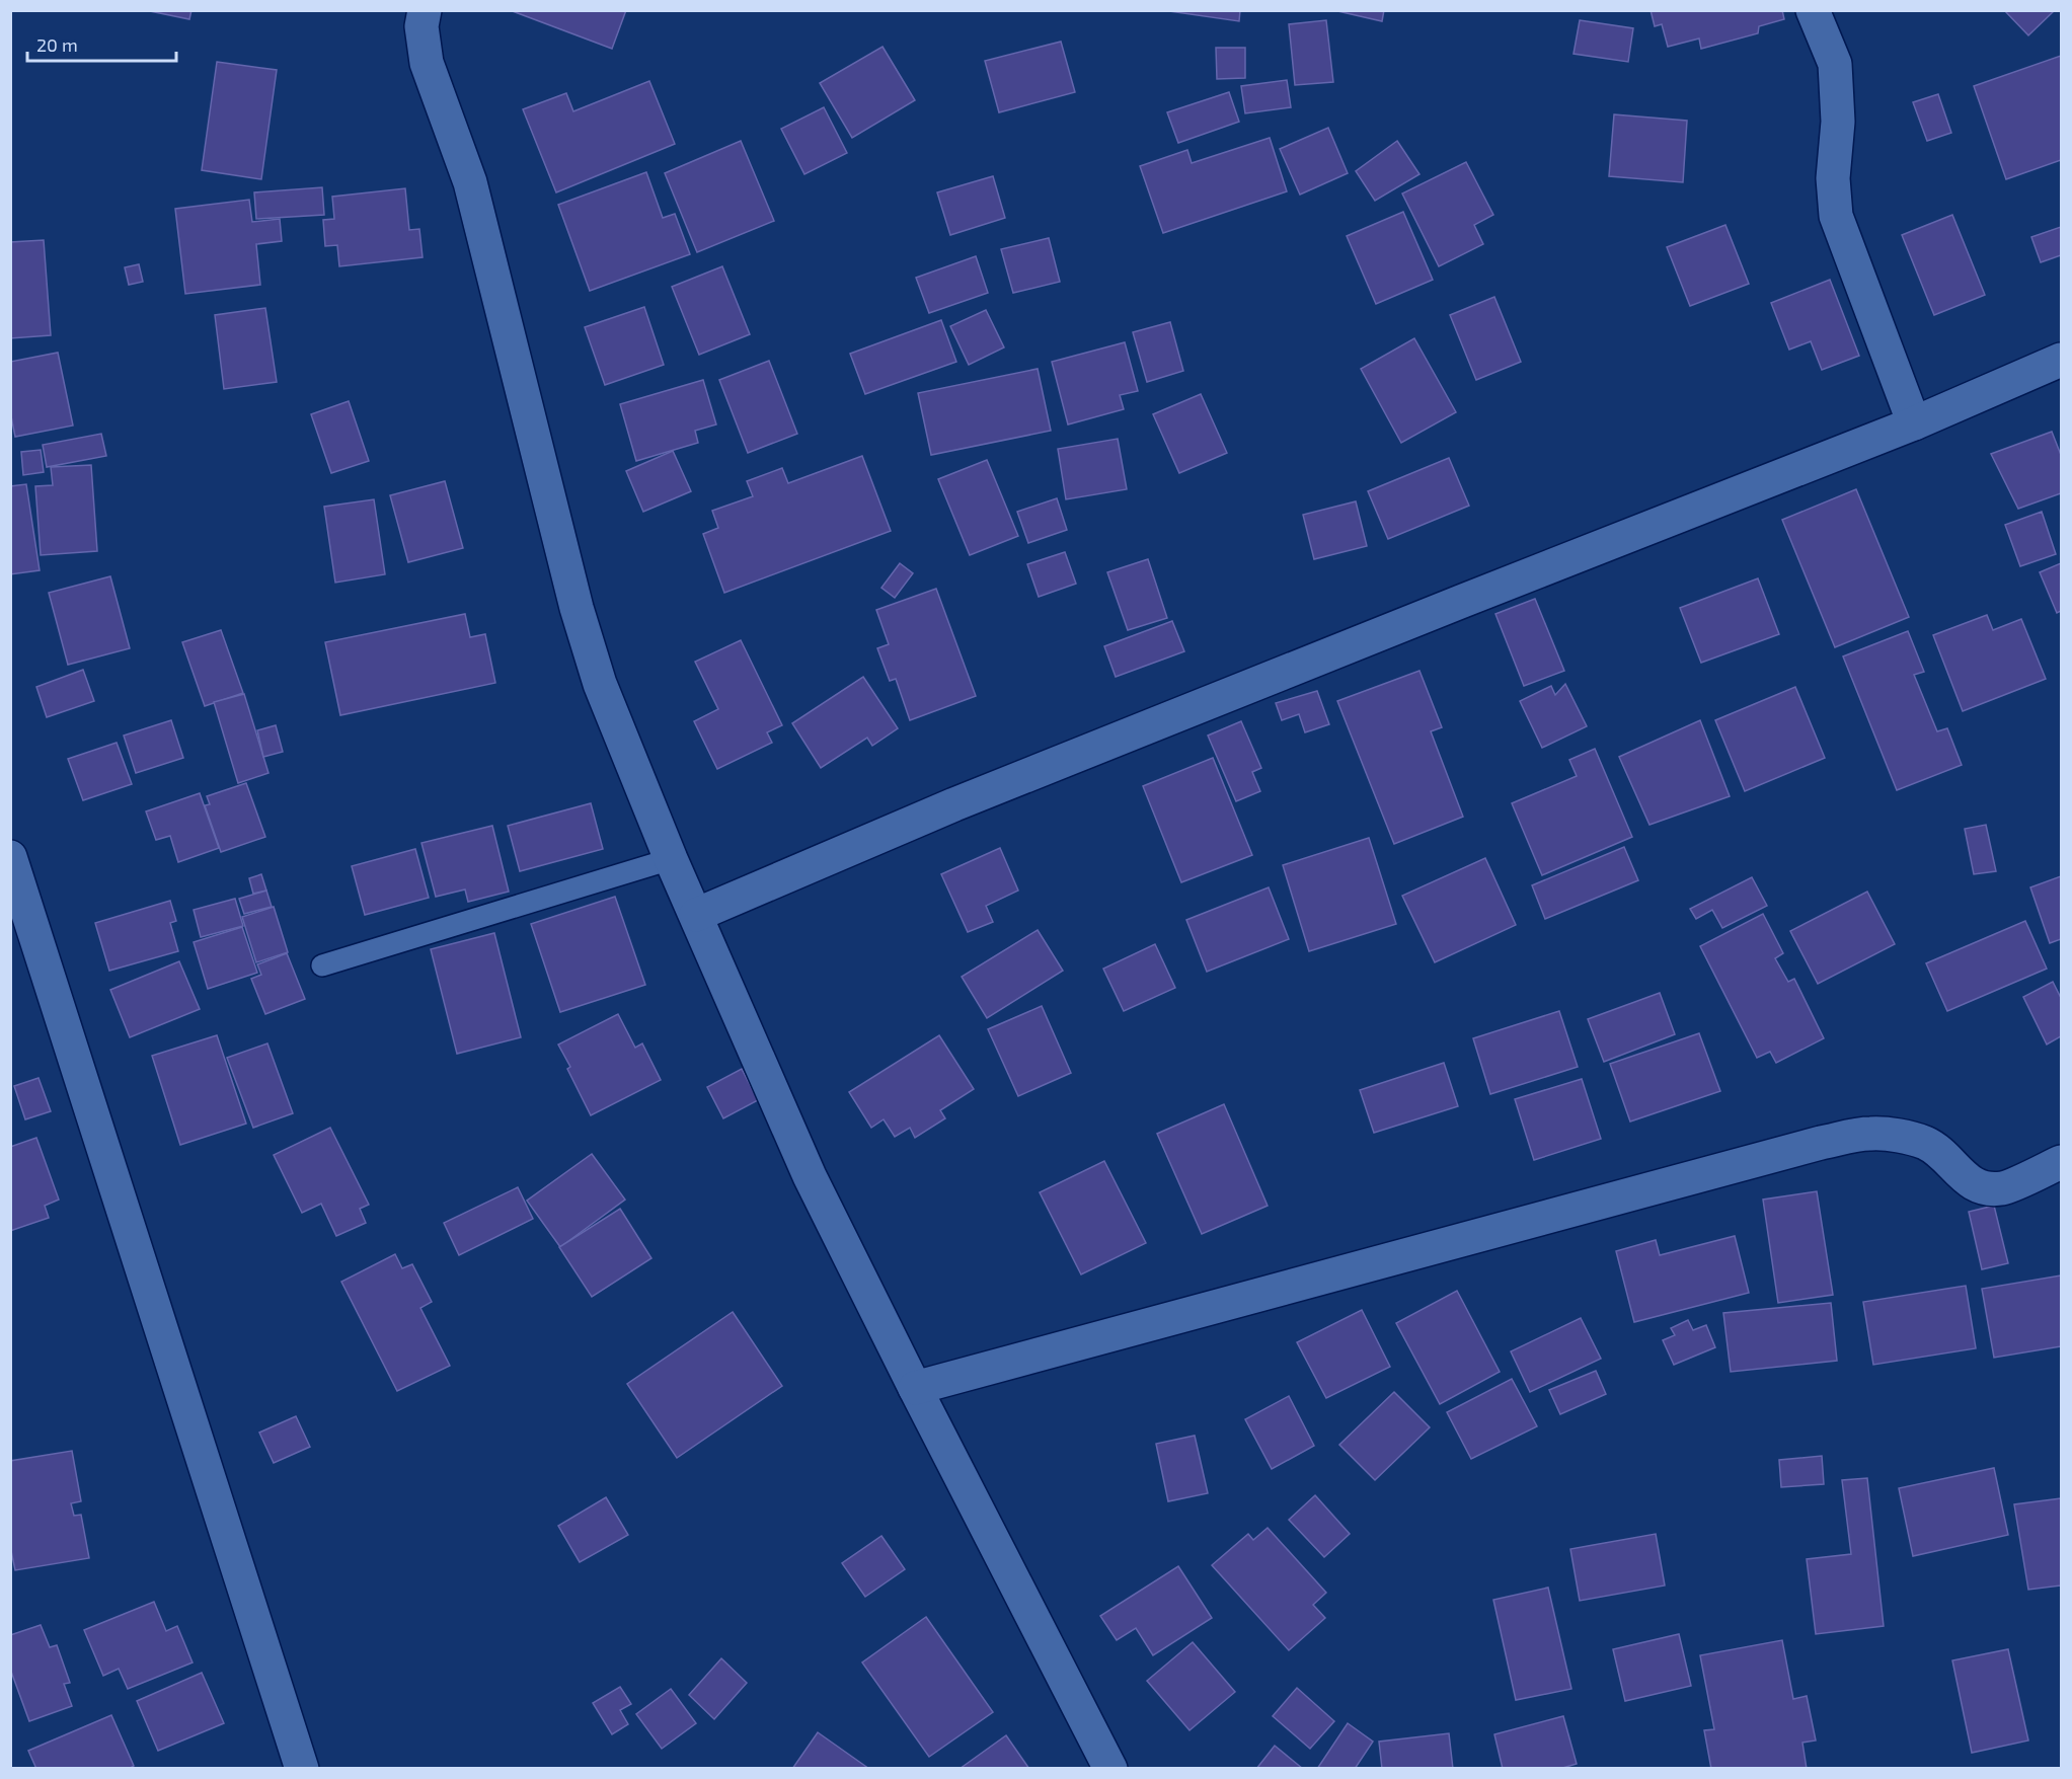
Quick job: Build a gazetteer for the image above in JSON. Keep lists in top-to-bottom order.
{
  "scale_bar": "20 m"
}
